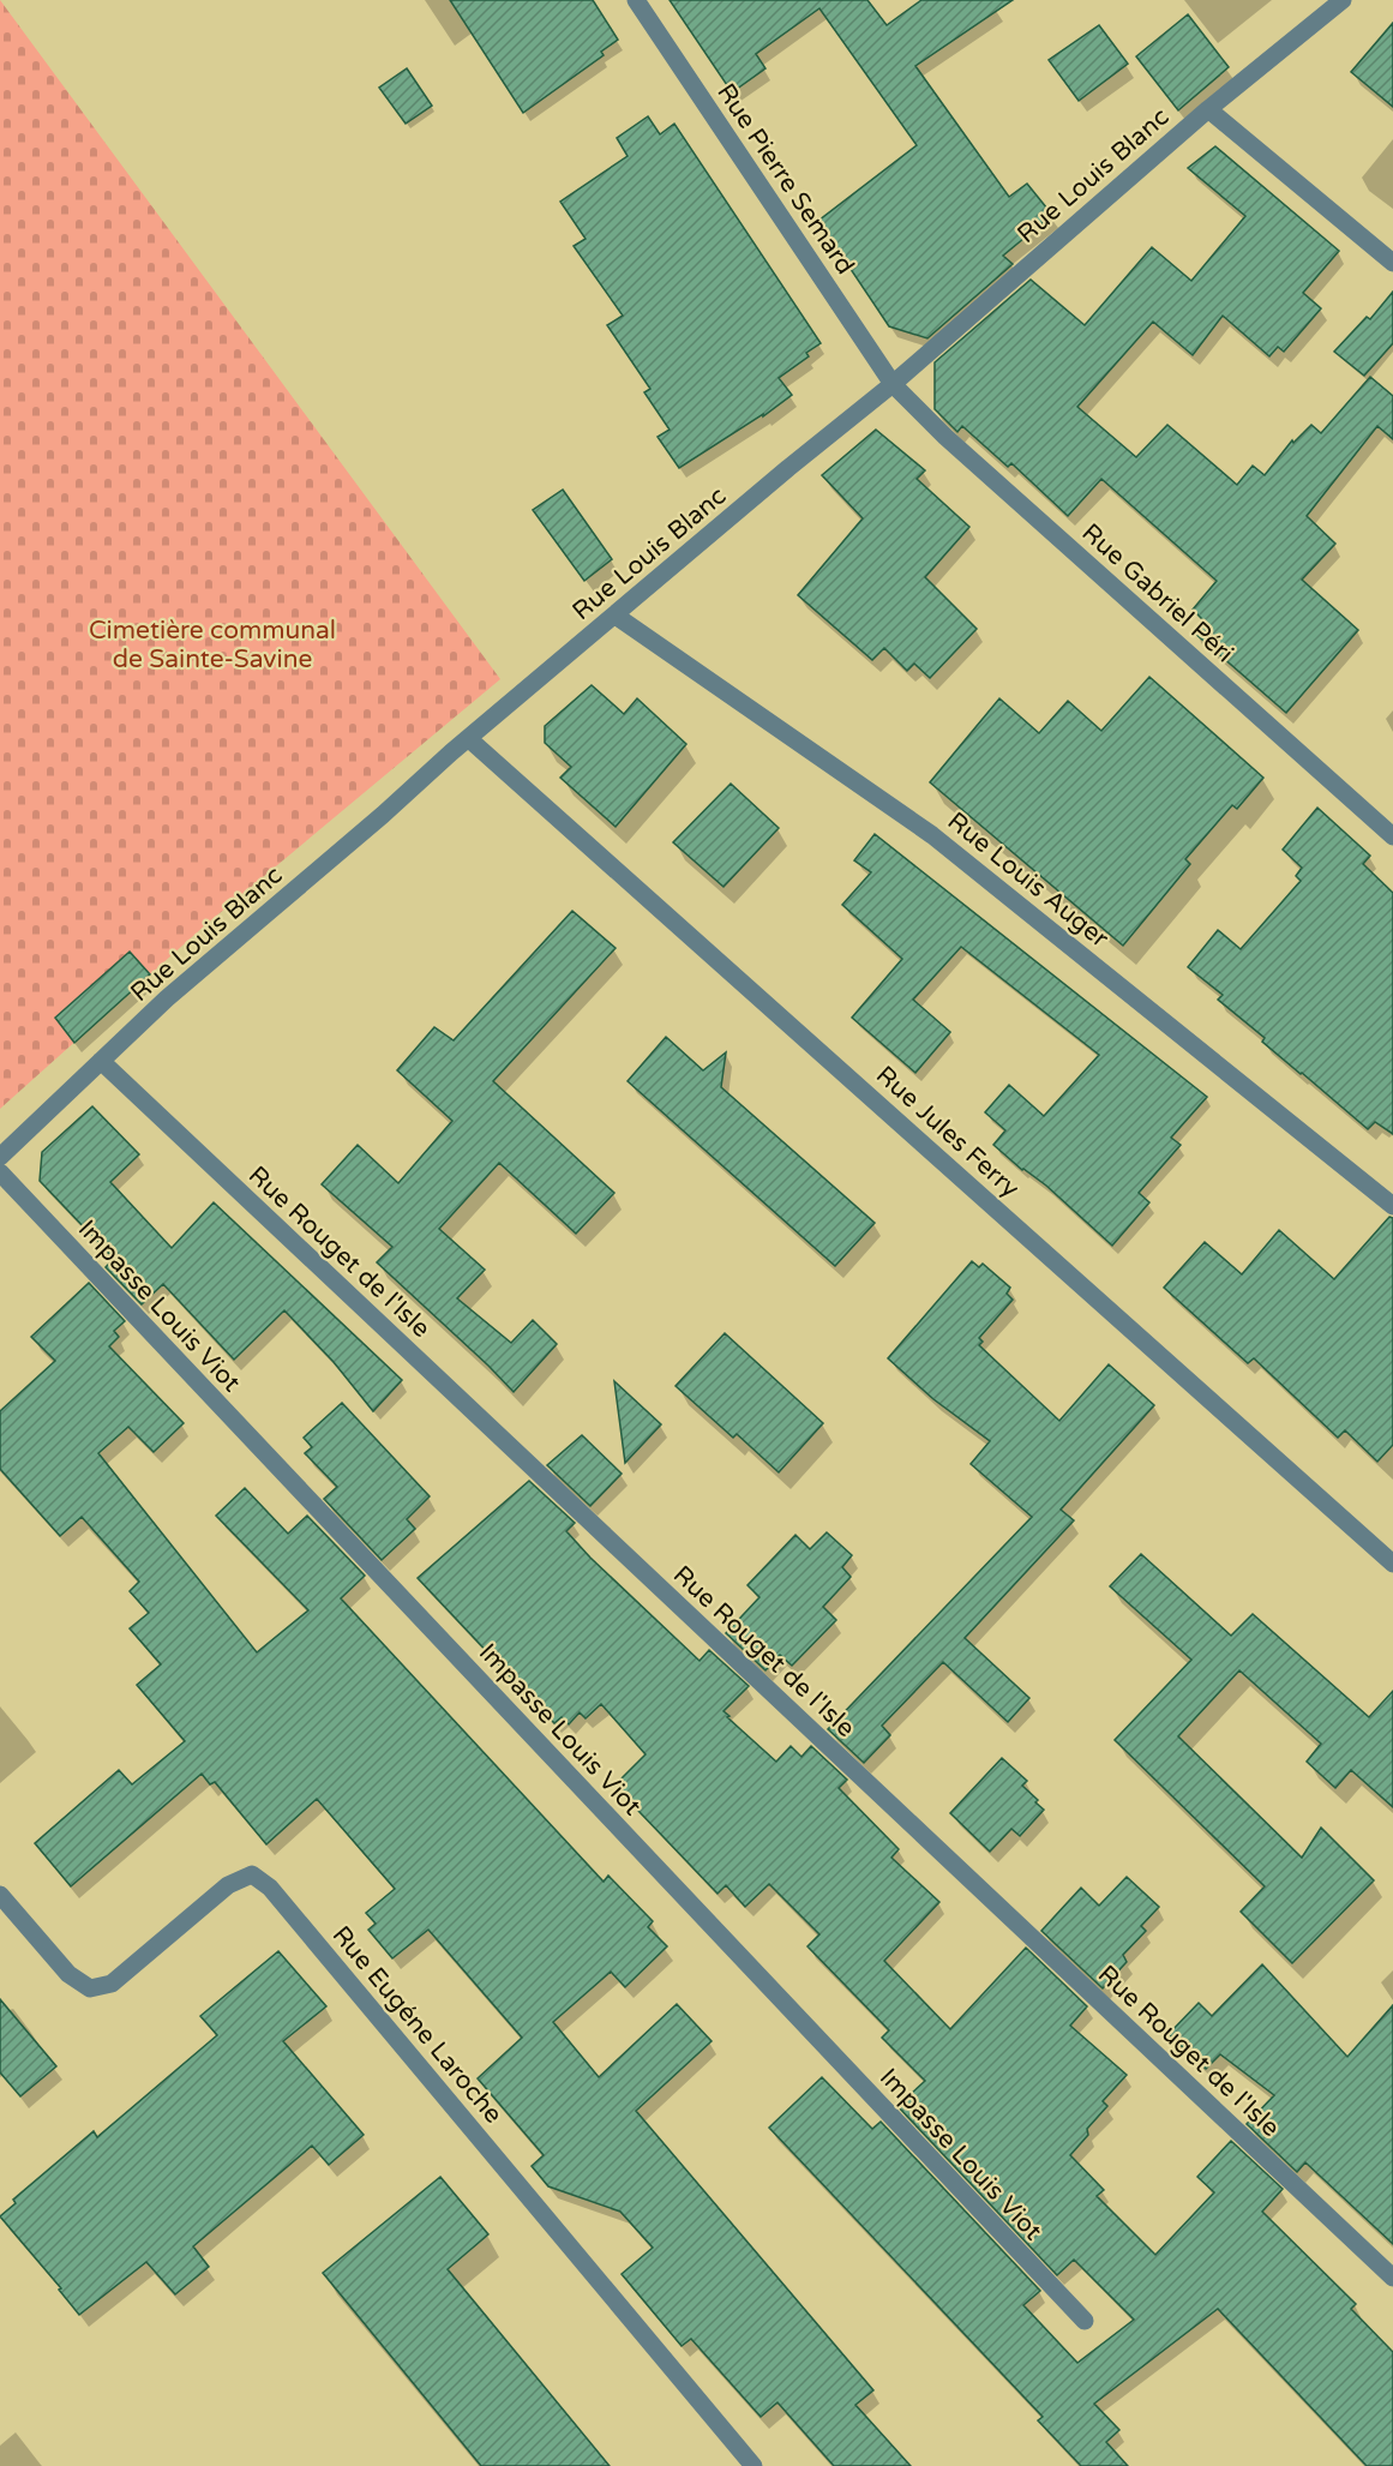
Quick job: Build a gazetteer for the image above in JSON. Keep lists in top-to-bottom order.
{
  "streets": {
    "street": [
      "Rue Louis Blanc",
      "Rue Pierre Semard",
      "Rue Gabriel Péri",
      "Rue Louis Auger",
      "Rue Jules Ferry",
      "Rue Rouget de l'Isle",
      "Impasse Louis Viot",
      "Rue Eugéne Laroche"
    ]
  },
  "crossings": [
    ["Rue Louis Blanc", "Rue Pierre Semard"],
    ["Rue Louis Blanc", "Rue Gabriel Péri"],
    ["Rue Louis Blanc", "Rue Louis Auger"],
    ["Rue Louis Blanc", "Rue Jules Ferry"],
    ["Rue Louis Blanc", "Rue Rouget de l'Isle"],
    ["Rue Pierre Semard", "Rue Gabriel Péri"]
  ],
  "parks": ["Cimetière communal de Sainte-Savine"]
}
